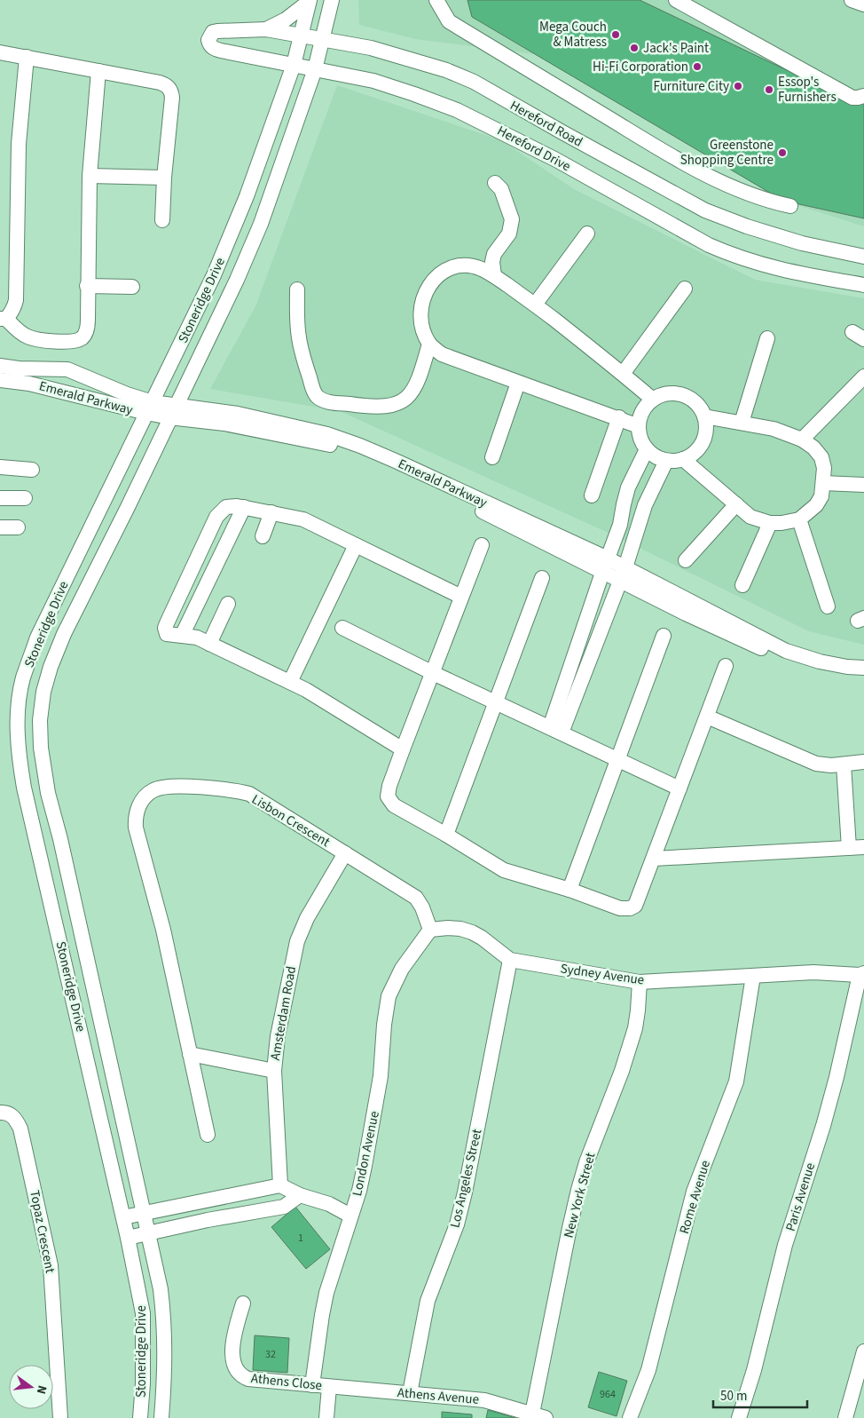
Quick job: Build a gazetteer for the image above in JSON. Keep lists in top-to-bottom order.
{
  "streets": {
    "street": [
      "Hereford Road",
      "Hereford Drive",
      "Stoneridge Drive",
      "Emerald Parkway",
      "Lisbon Crescent",
      "Sydney Avenue",
      "Amsterdam Road",
      "London Avenue",
      "Los Angeles Street",
      "New York Street",
      "Rome Avenue",
      "Paris Avenue",
      "Topaz Crescent",
      "Athens Close",
      "Athens Avenue"
    ]
  },
  "crossings": [
    ["Hereford Road", "Hereford Drive"],
    ["Hereford Road", "Stoneridge Drive"],
    ["Hereford Drive", "Stoneridge Drive"],
    ["Stoneridge Drive", "Emerald Parkway"],
    ["Lisbon Crescent", "Sydney Avenue"],
    ["Lisbon Crescent", "Amsterdam Road"],
    ["Lisbon Crescent", "London Avenue"],
    ["Sydney Avenue", "London Avenue"],
    ["Sydney Avenue", "Los Angeles Street"],
    ["Sydney Avenue", "New York Street"],
    ["Sydney Avenue", "Rome Avenue"],
    ["Sydney Avenue", "Paris Avenue"],
    ["London Avenue", "Athens Close"],
    ["Los Angeles Street", "Athens Avenue"],
    ["New York Street", "Athens Avenue"],
    ["Athens Close", "Athens Avenue"]
  ],
  "places": [
    "Mega Couch & Matress",
    "Jack's Paint",
    "Hi-Fi Corporation",
    "Furniture City",
    "Essop's Furnishers",
    "Greenstone Shopping Centre"
  ],
  "house_numbers": ["1", "32", "964"],
  "scale_bar": "50 m",
  "north": "right"
}
